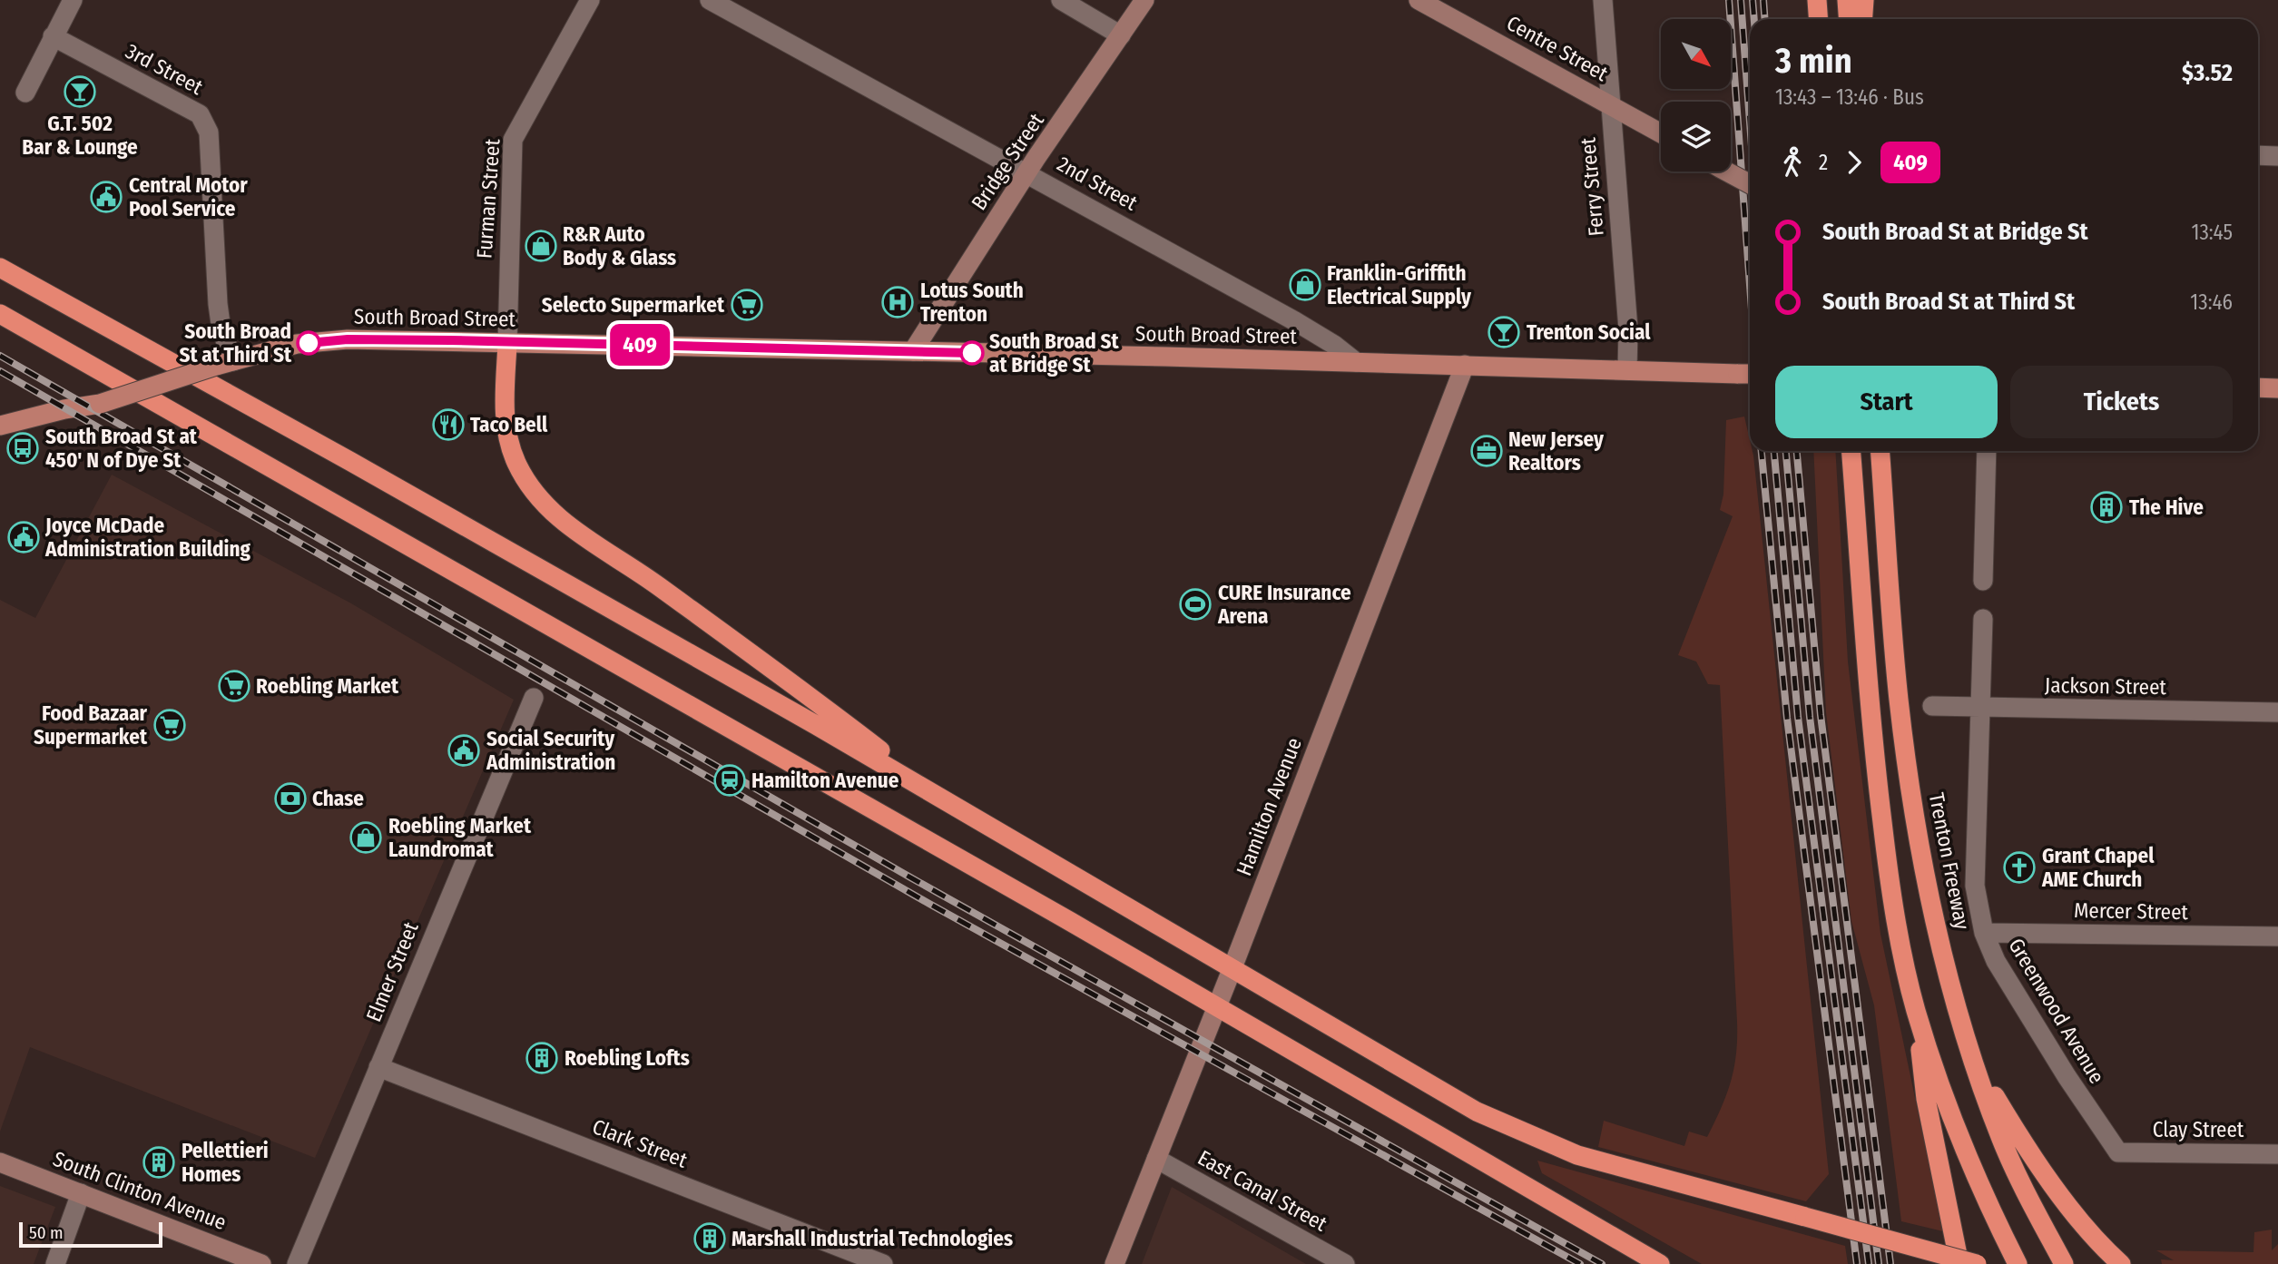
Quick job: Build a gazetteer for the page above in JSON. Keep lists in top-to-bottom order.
{
  "streets": {
    "highway": ["Trenton Freeway"],
    "main road": ["South Broad Street"],
    "street": [
      "Centre Street",
      "3rd Street",
      "Bridge Street",
      "2nd Street",
      "Ferry Street",
      "Furman Street",
      "Jackson Street",
      "Hamilton Avenue",
      "Mercer Street",
      "Elmer Street",
      "Greenwood Avenue",
      "Clay Street",
      "Clark Street",
      "South Clinton Avenue",
      "East Canal Street"
    ]
  },
  "crossings": [
    ["Centre Street", "Ferry Street"],
    ["3rd Street", "South Broad Street"],
    ["Bridge Street", "2nd Street"],
    ["Bridge Street", "South Broad Street"],
    ["2nd Street", "South Broad Street"],
    ["Ferry Street", "South Broad Street"],
    ["Furman Street", "South Broad Street"],
    ["South Broad Street", "Hamilton Avenue"],
    ["Jackson Street", "Greenwood Avenue"],
    ["Hamilton Avenue", "East Canal Street"],
    ["Mercer Street", "Greenwood Avenue"],
    ["Elmer Street", "Clark Street"],
    ["Greenwood Avenue", "Clay Street"]
  ],
  "places": {
    "bar": ["G.T. 502 Bar & Lounge", "Trenton Social"],
    "public building": ["Central Motor Pool Service", "Joyce McDade Administration Building", "Social Security Administration"],
    "shop": ["R&R Auto Body & Glass", "Franklin-Griffith Electrical Supply", "Roebling Market Laundromat"],
    "hospital": ["Lotus South Trenton"],
    "supermarket": ["Selecto Supermarket", "Roebling Market", "Food Bazaar Supermarket"],
    "other": ["South Broad St at Third St", "South Broad St at Bridge St"],
    "restaurant": ["Taco Bell"],
    "bus stop": ["South Broad St at 450' N of Dye St"],
    "office": ["New Jersey Realtors"],
    "building": [
      "The Hive",
      "Roebling Lofts",
      "Pellettieri Homes",
      "Marshall Industrial Technologies"
    ],
    "sports": ["CURE Insurance Arena"],
    "station": ["Hamilton Avenue"],
    "bank": ["Chase"],
    "church": ["Grant Chapel AME Church"]
  },
  "lines": ["bus line 409"],
  "scale_bar": "50 m",
  "north": "bottom right",
  "page": {
    "on_map": "409",
    "heading": ["3 min", "13:43 – 13:46 · Bus", "$3.52"],
    "legs": ["2", "409"],
    "list": [
      {
        "name": "South Broad St at Bridge St",
        "value": "13:45"
      },
      {
        "name": "South Broad St at Third St",
        "value": "13:46"
      }
    ],
    "buttons": ["Start", "Tickets"],
    "scale": "50 m"
  }
}
